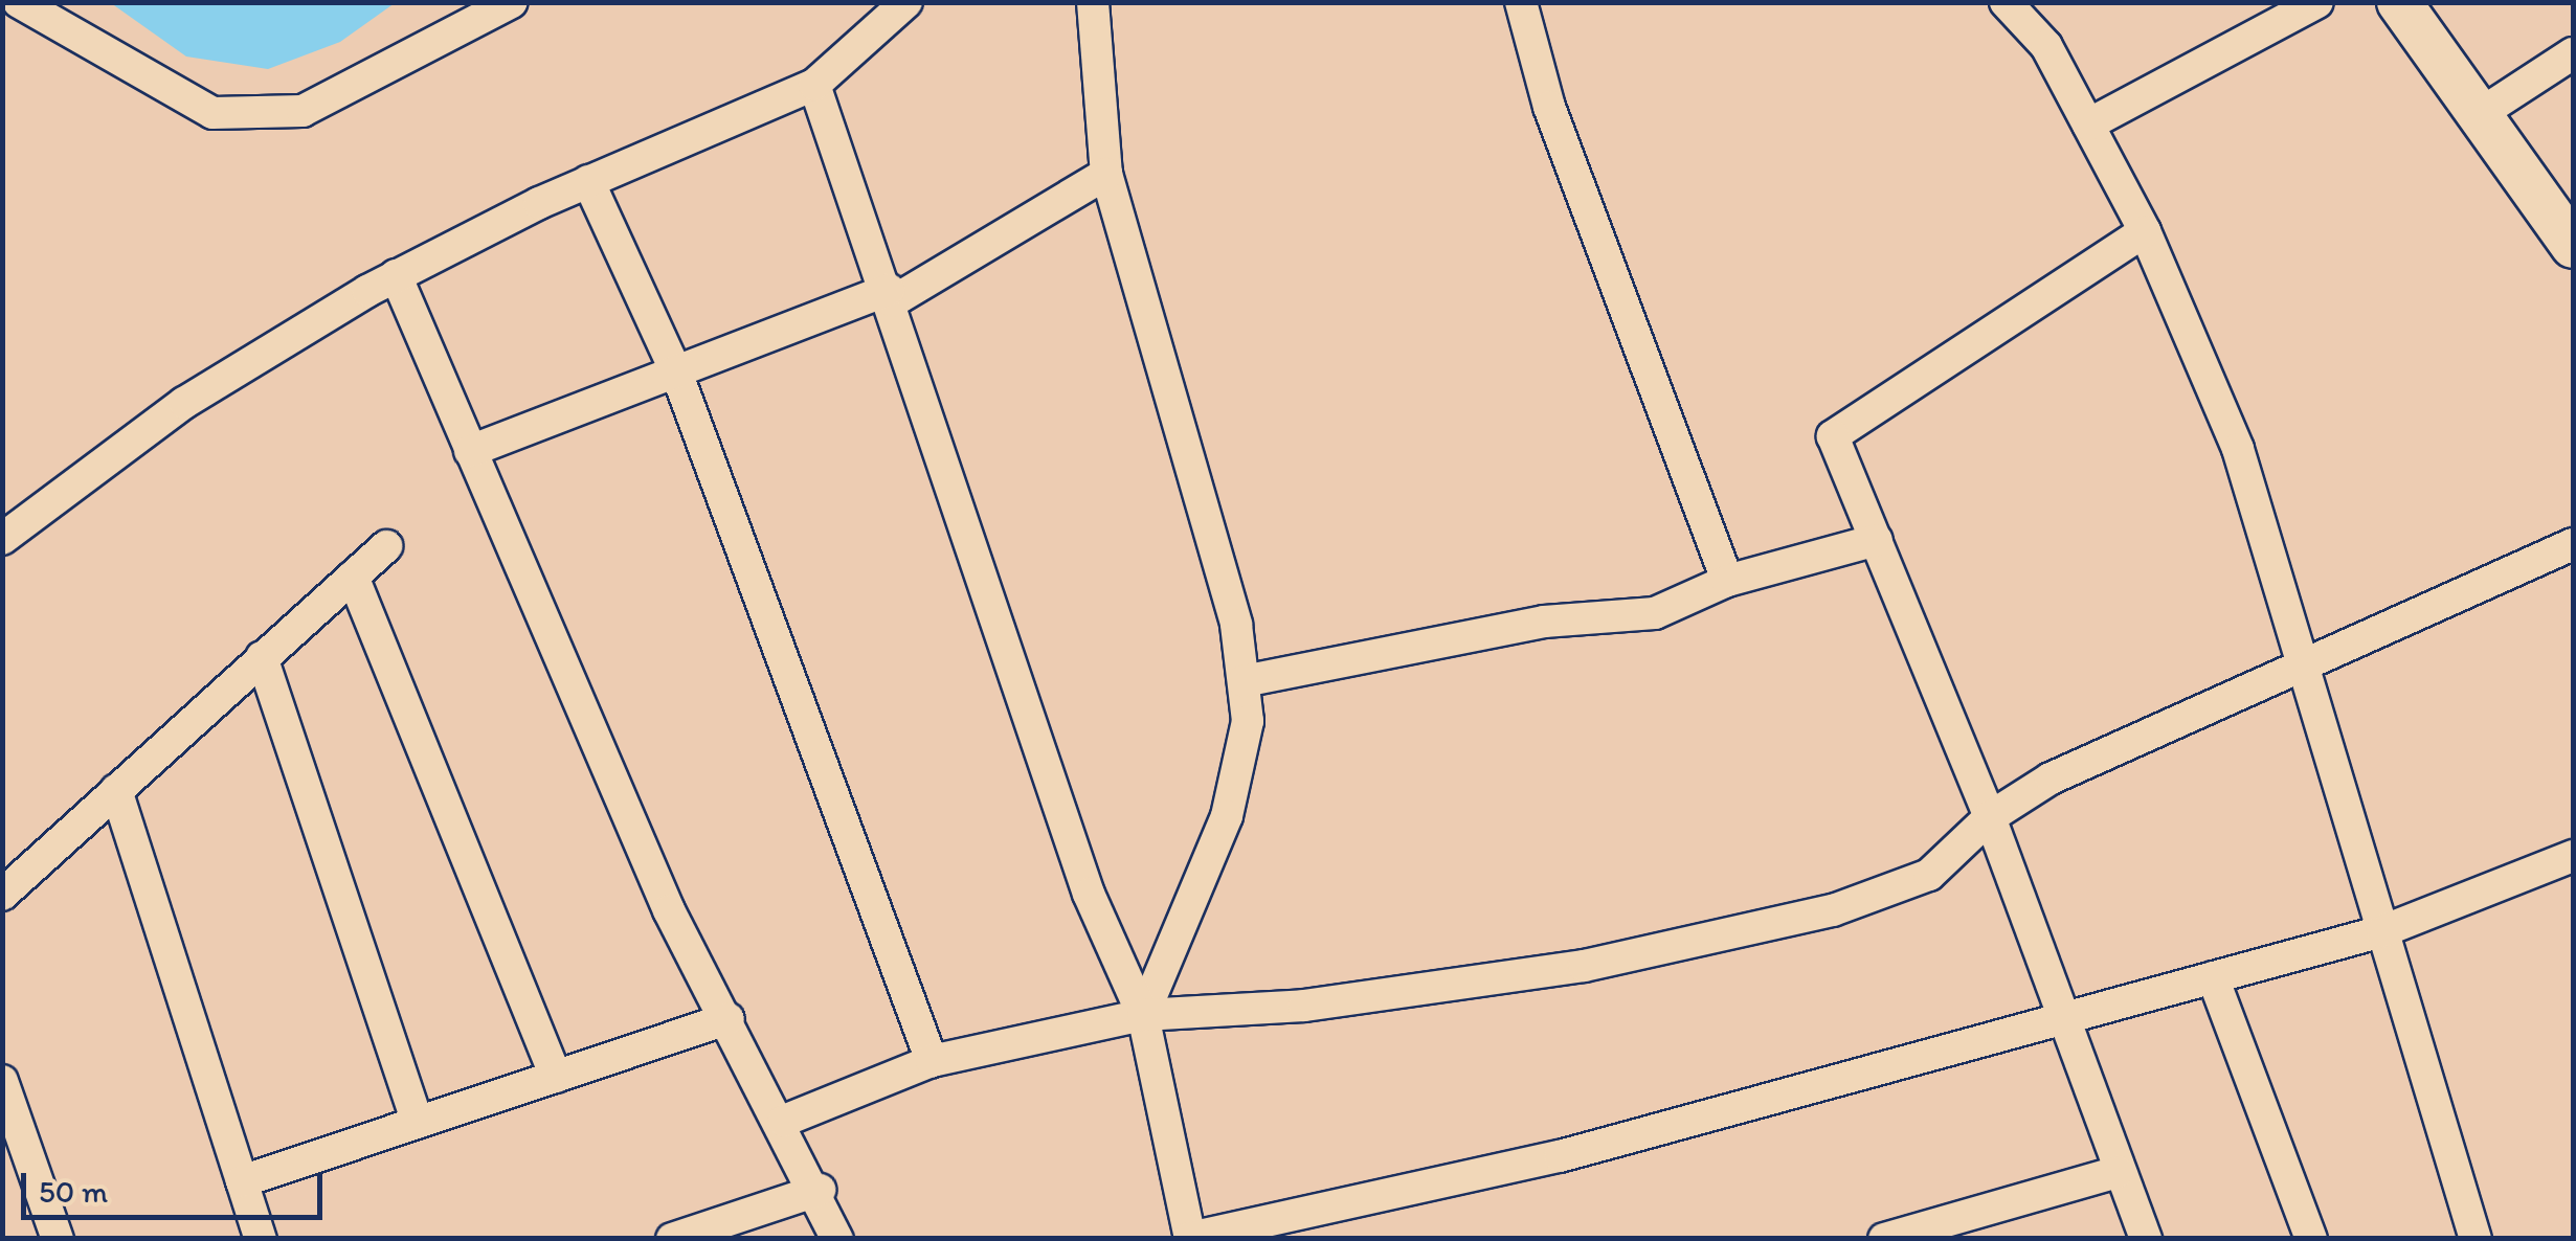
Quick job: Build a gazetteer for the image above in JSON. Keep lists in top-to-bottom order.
{
  "scale_bar": "50 m"
}
